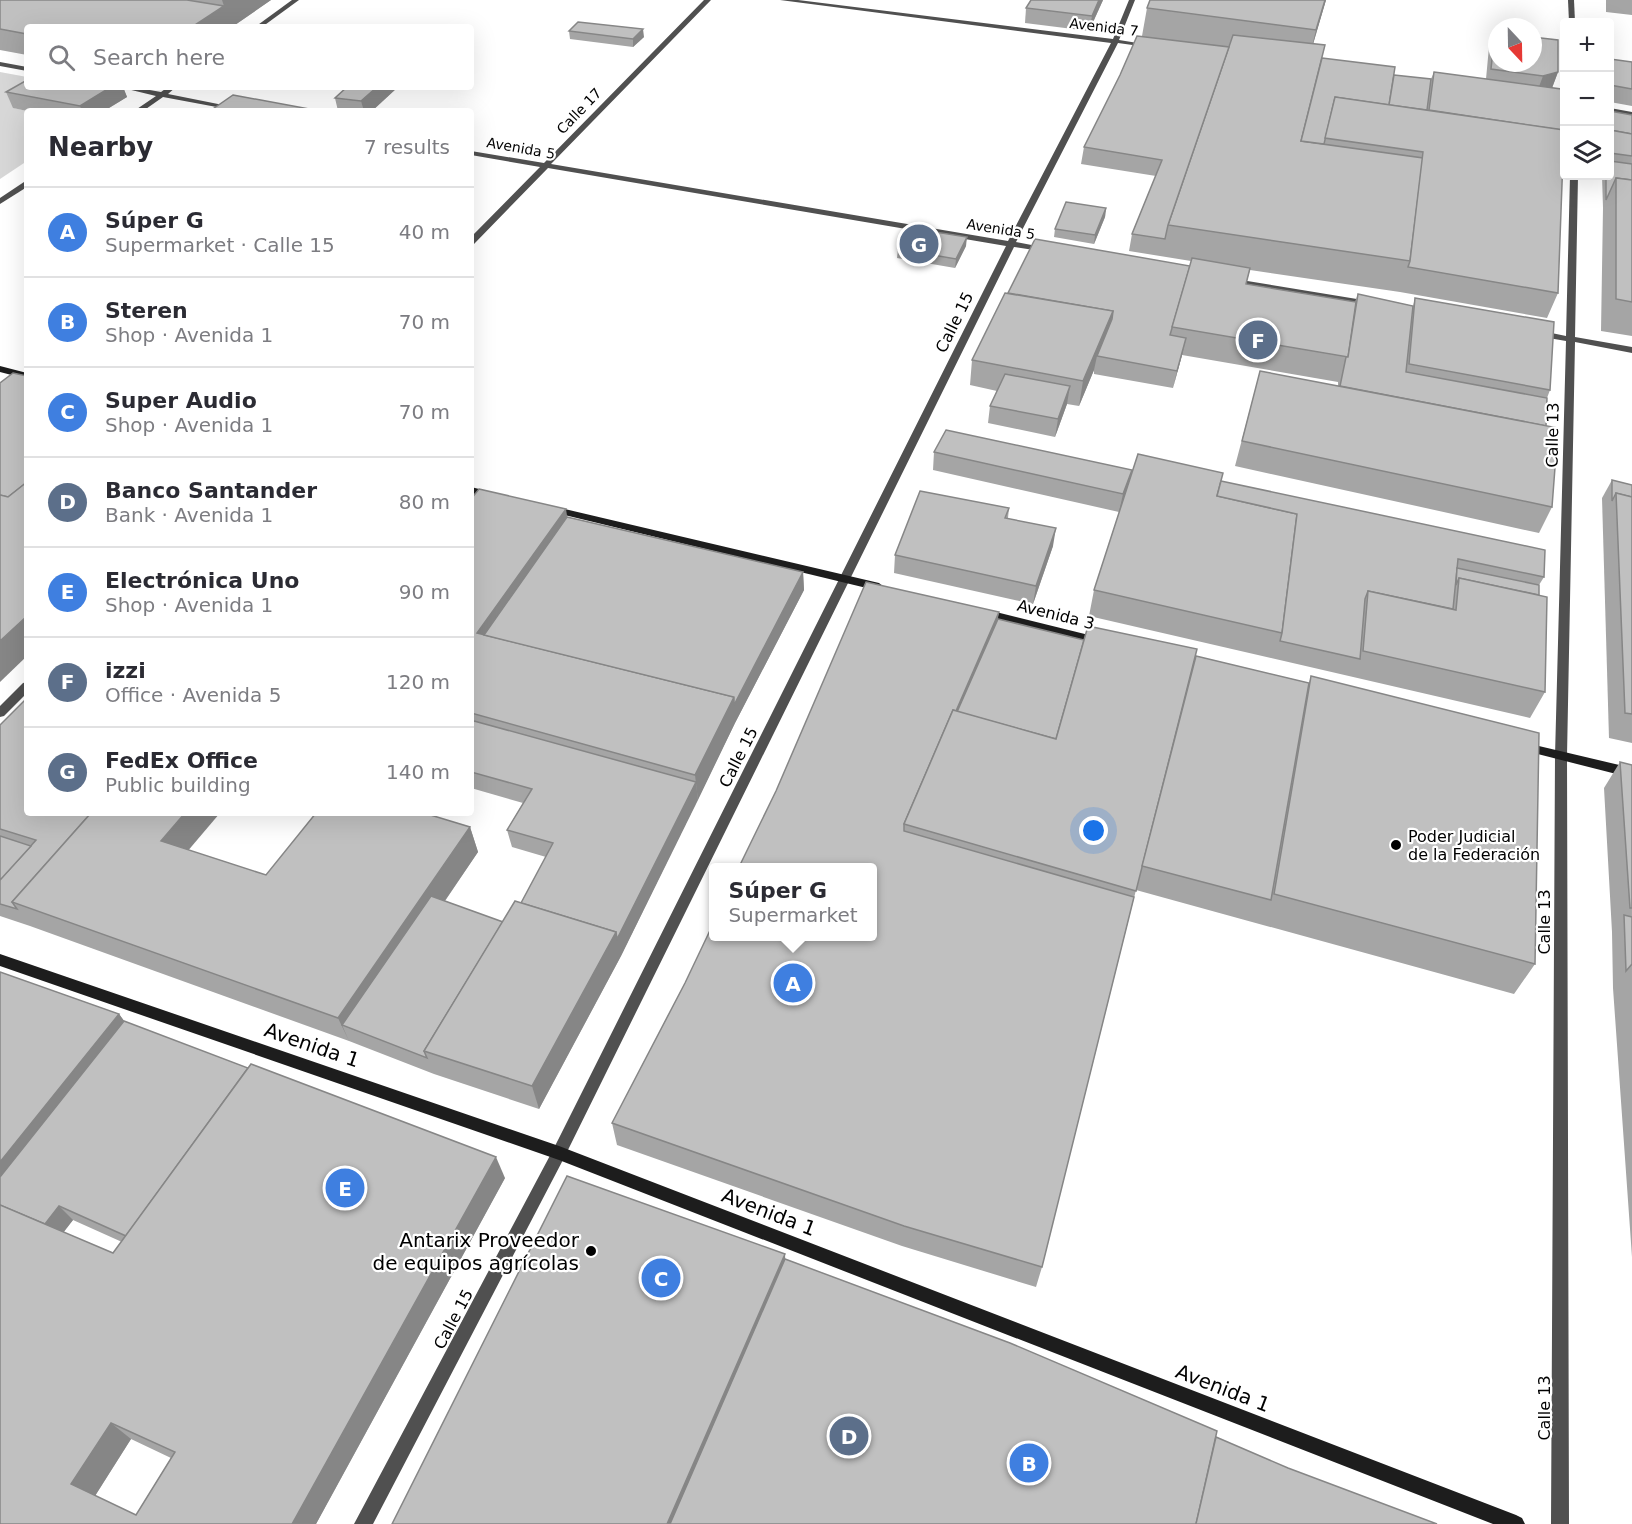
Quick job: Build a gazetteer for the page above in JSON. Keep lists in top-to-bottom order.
{
  "streets": {
    "main road": ["Avenida 3", "Avenida 1"],
    "street": [
      "Avenida 7",
      "Calle 17",
      "Avenida 5",
      "Calle 15",
      "Calle 13"
    ]
  },
  "crossings": [
    ["Avenida 7", "Calle 15"],
    ["Calle 17", "Avenida 5"],
    ["Avenida 5", "Calle 15"],
    ["Calle 15", "Avenida 1"]
  ],
  "places": ["Poder Judicial de la Federación", "Antarix Proveedor de equipos agrícolas"],
  "north": "bottom",
  "page": {
    "map_buttons": ["+", "−"],
    "search": "Search here",
    "heading": ["Nearby", "7 results"],
    "list": [
      {
        "mark": "A",
        "name": "Súper G",
        "note": "Supermarket · Calle 15",
        "value": "40 m"
      },
      {
        "mark": "B",
        "name": "Steren",
        "note": "Shop · Avenida 1",
        "value": "70 m"
      },
      {
        "mark": "C",
        "name": "Super Audio",
        "note": "Shop · Avenida 1",
        "value": "70 m"
      },
      {
        "mark": "D",
        "name": "Banco Santander",
        "note": "Bank · Avenida 1",
        "value": "80 m"
      },
      {
        "mark": "E",
        "name": "Electrónica Uno",
        "note": "Shop · Avenida 1",
        "value": "90 m"
      },
      {
        "mark": "F",
        "name": "izzi",
        "note": "Office · Avenida 5",
        "value": "120 m"
      },
      {
        "mark": "G",
        "name": "FedEx Office",
        "note": "Public building",
        "value": "140 m"
      }
    ],
    "pins": [
      "G",
      "F",
      "A",
      "E",
      "C",
      "D",
      "B"
    ],
    "popup": ["Súper G", "Supermarket"]
  }
}
